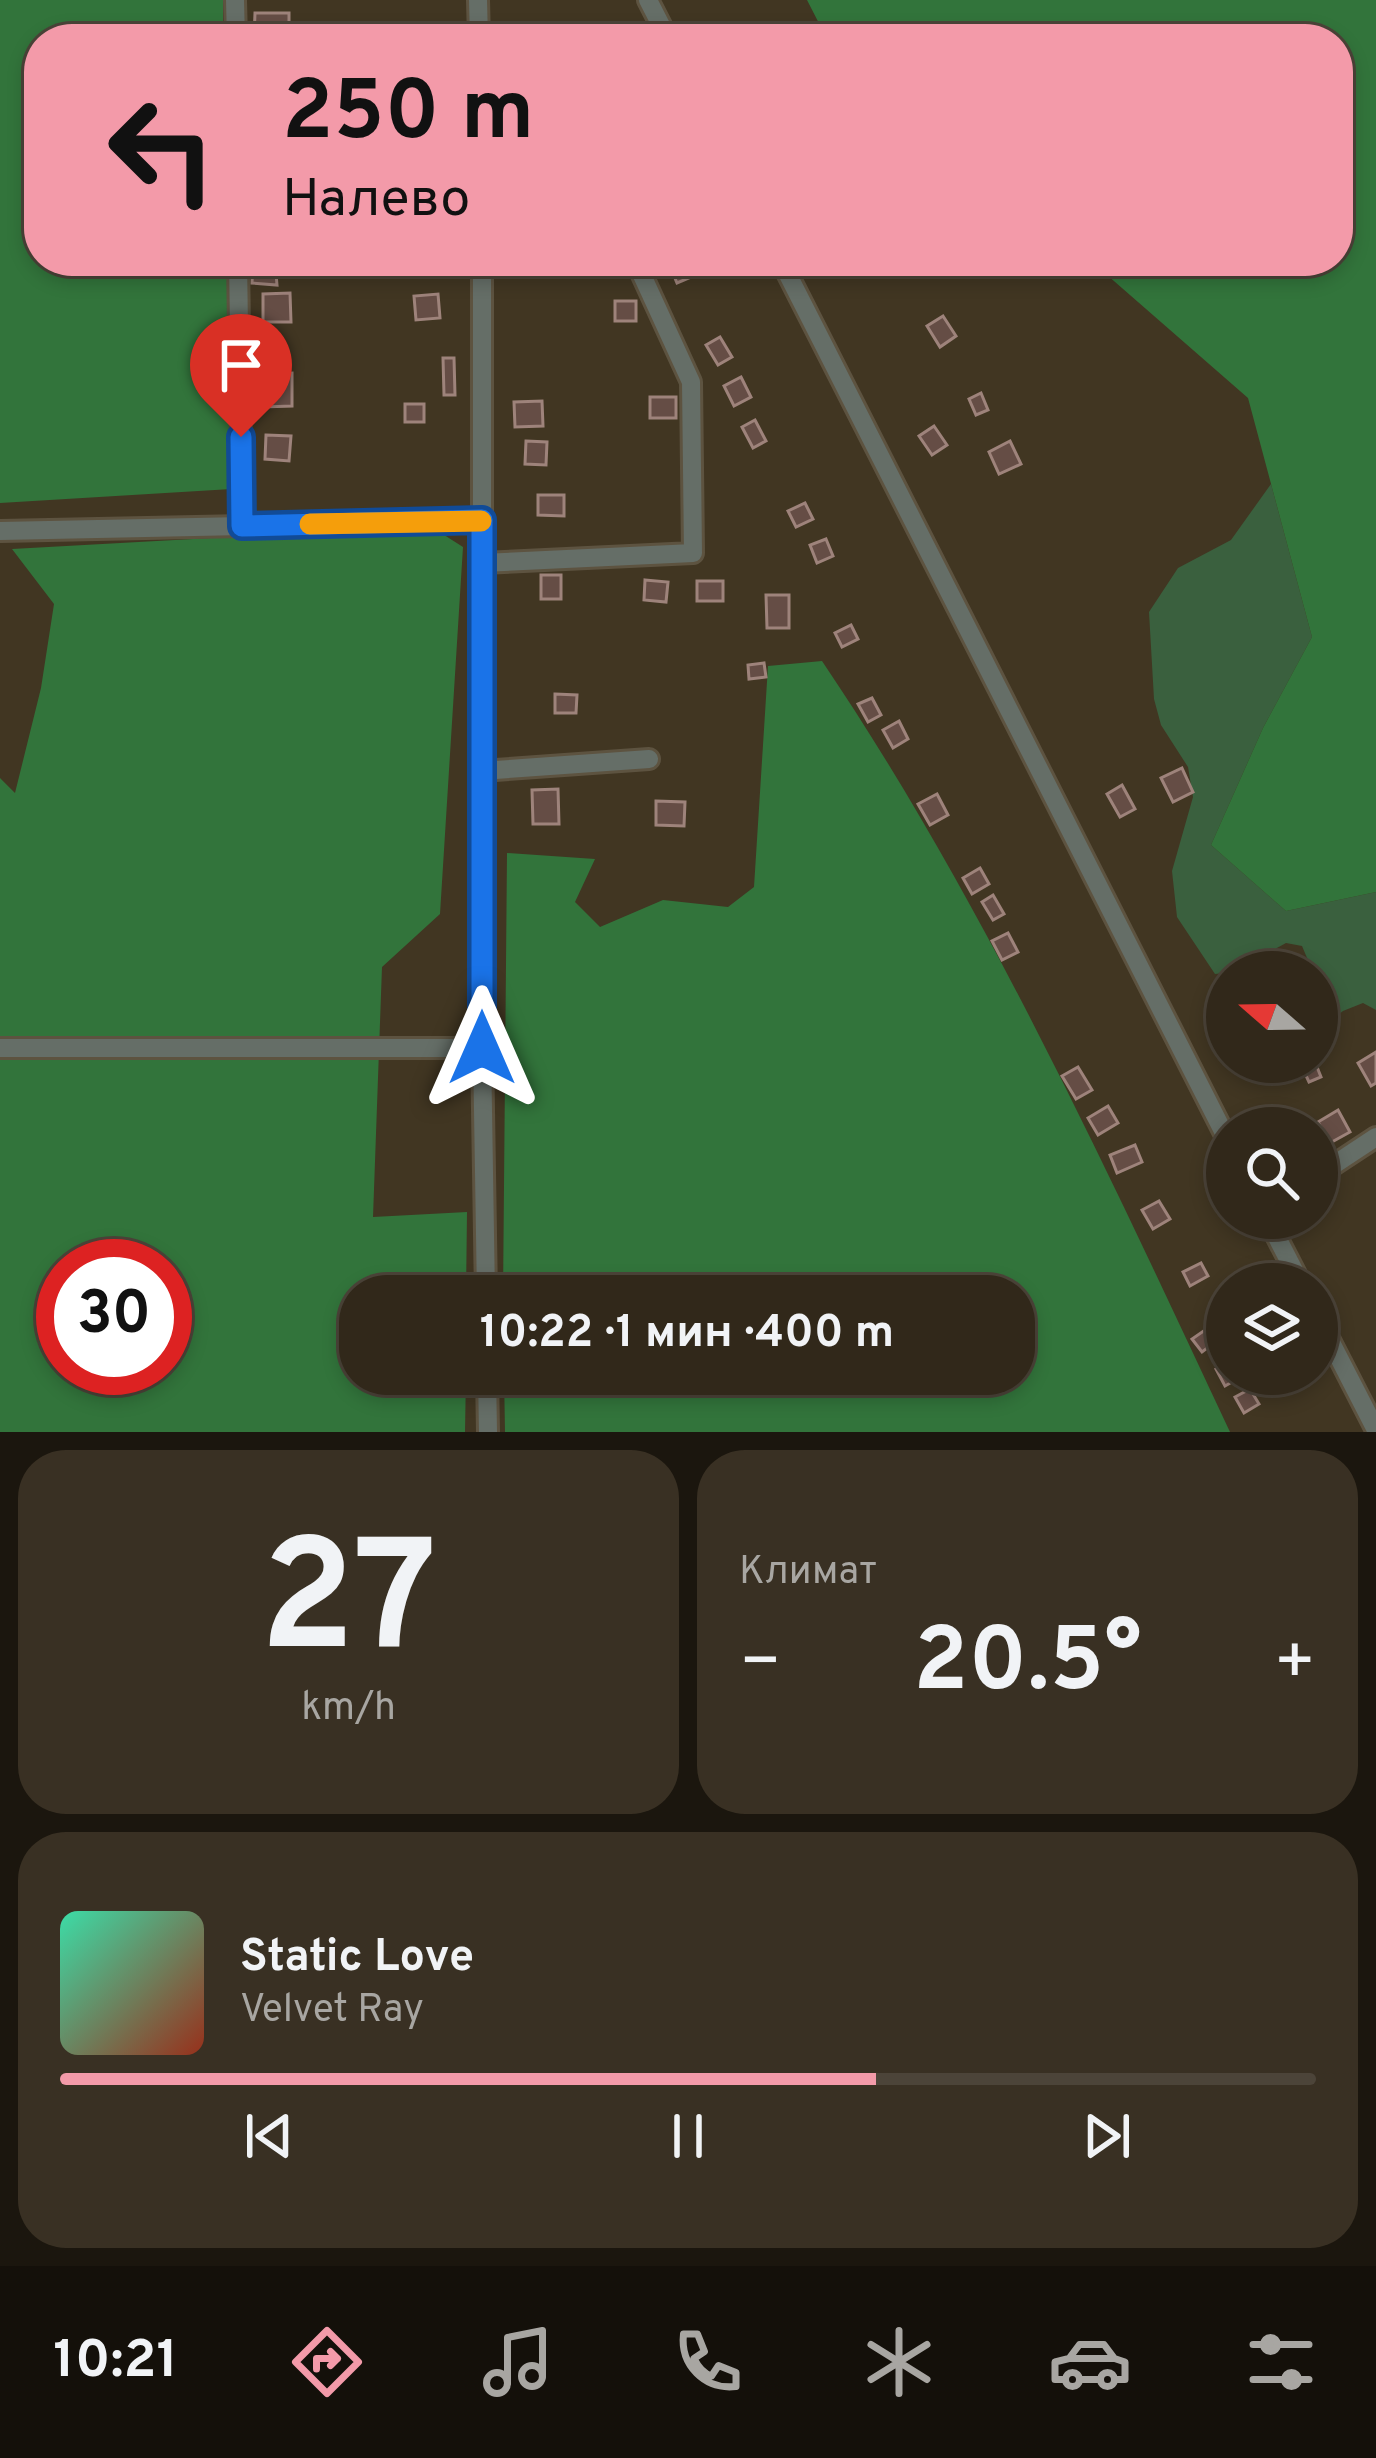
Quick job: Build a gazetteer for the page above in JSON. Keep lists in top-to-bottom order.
{
  "north": "left",
  "page": {
    "turn": ["250 m", "Налево"],
    "limit": "30",
    "trip": "10:22 · 1 мин · 400 m",
    "tile": [
      ["27", "km/h"],
      "Климат"
    ],
    "heat": ["−", "20.5°", "+"],
    "song": ["Static Love", "Velvet Ray"],
    "tabs": "10:21"
  }
}
